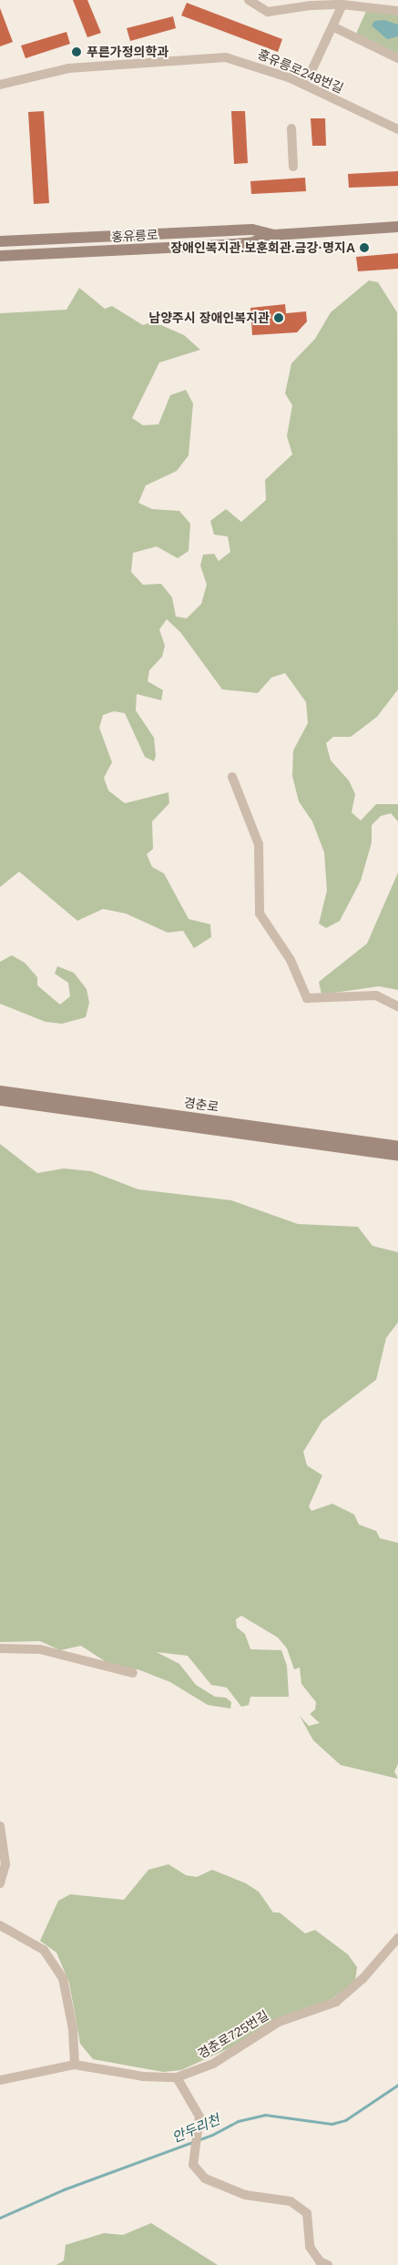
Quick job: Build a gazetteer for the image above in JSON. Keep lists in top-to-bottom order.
{
  "streets": {
    "street": [
      "홍유릉로248번길",
      "홍유릉로",
      "경춘로",
      "경춘로725번길"
    ]
  },
  "water": ["안두리천"],
  "places": ["푸른가정의학과", "장애인복지관.보훈회관.금강·명지A", "남양주시 장애인복지관"]
}
